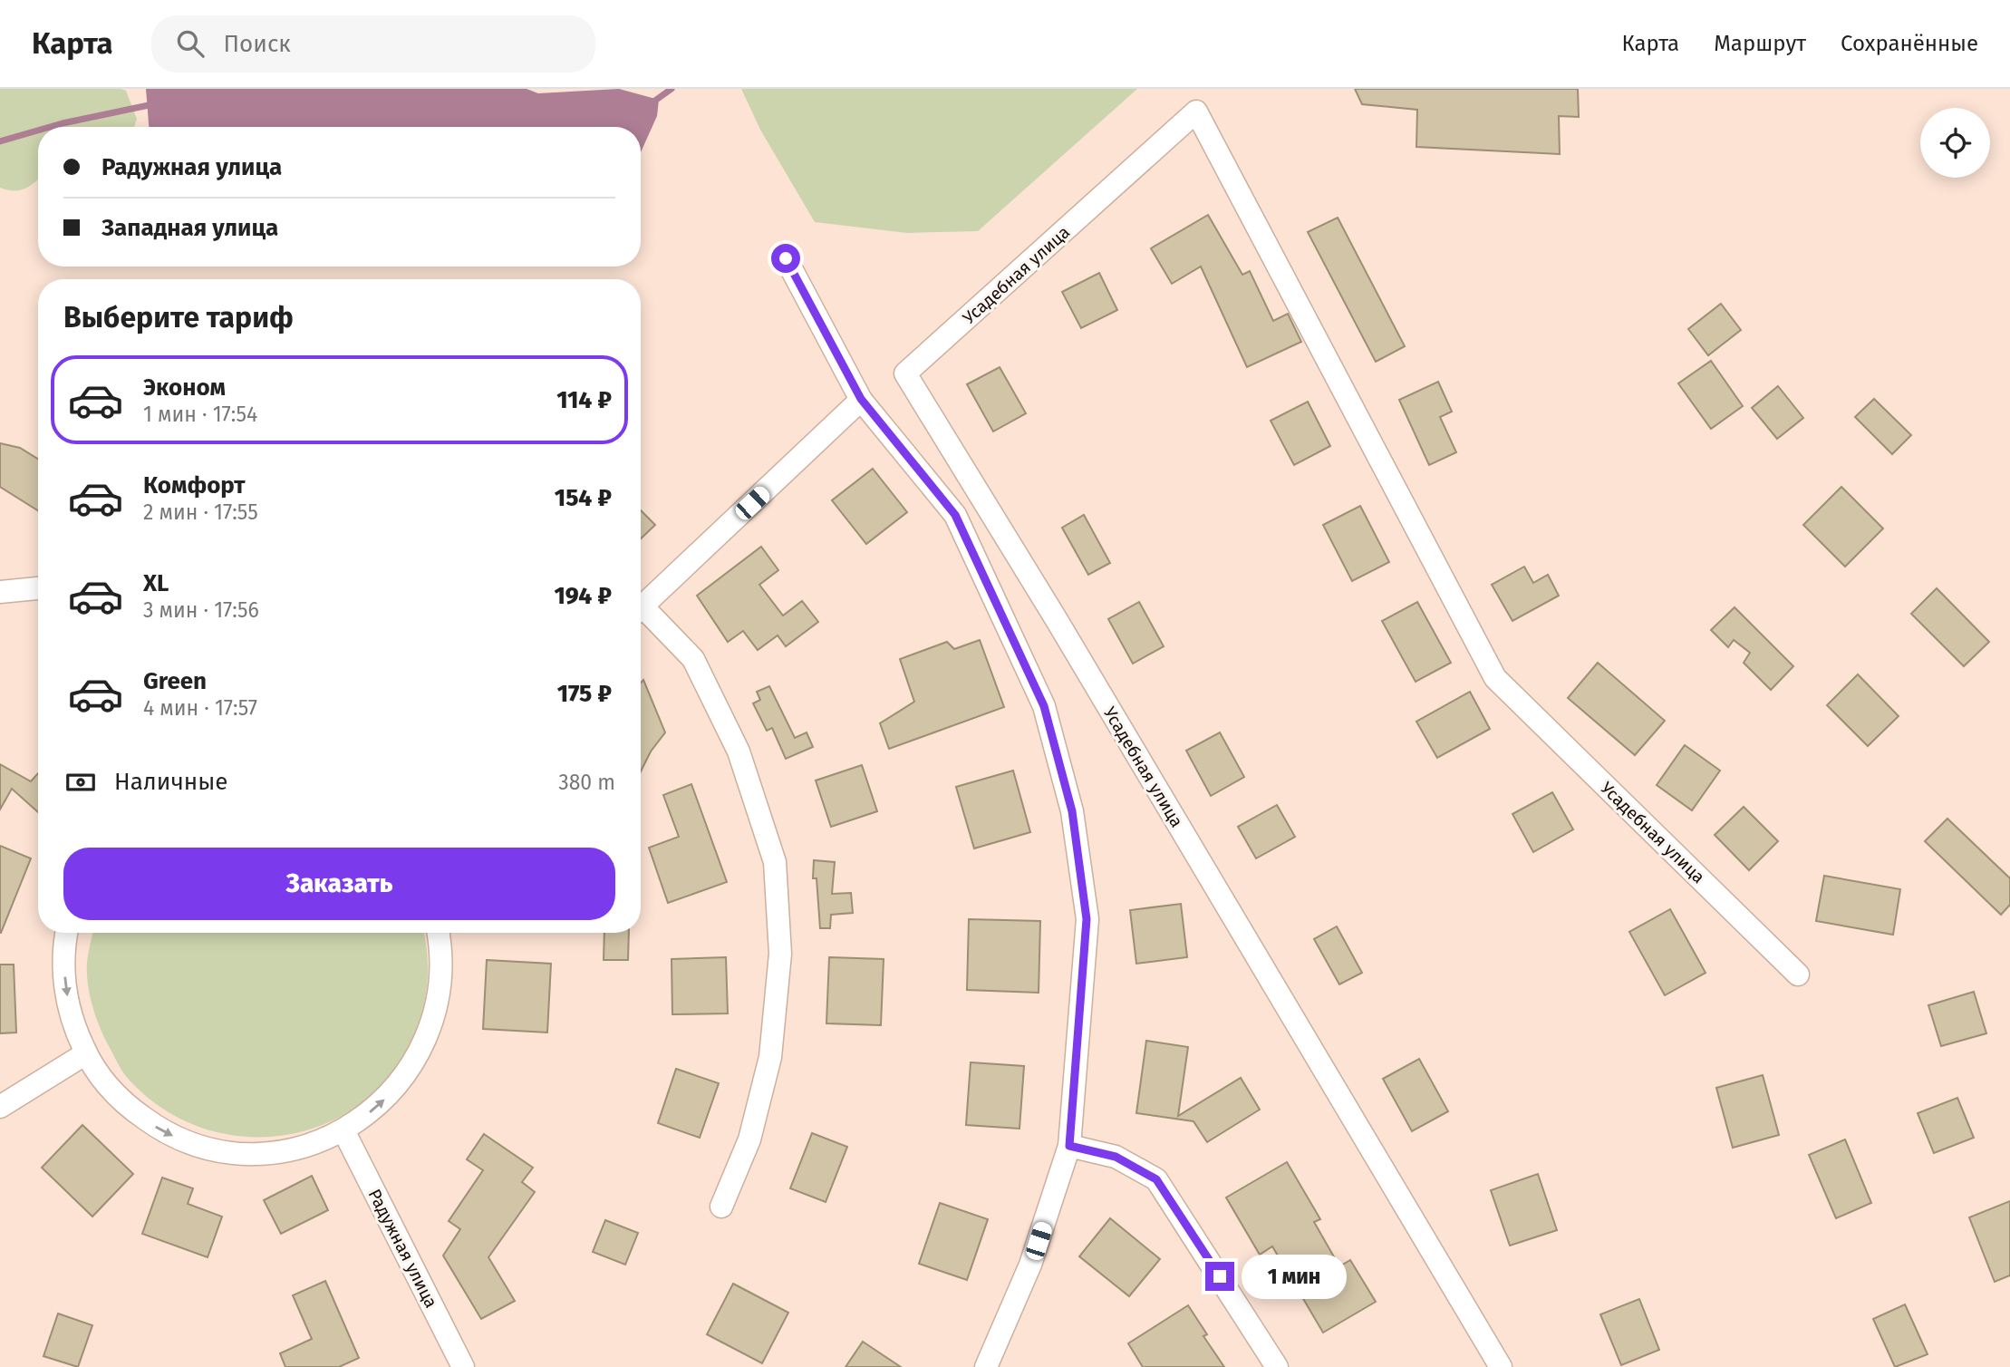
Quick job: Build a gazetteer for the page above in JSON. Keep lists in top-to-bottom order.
{
  "streets": {
    "street": ["Усадебная улица", "Радужная улица"]
  },
  "page": {
    "header": "Карта",
    "search": "Поиск",
    "nav": ["Карта", "Маршрут", "Сохранённые"],
    "banner": ["Радужная улица", "Западная улица"],
    "heading": "Выберите тариф",
    "list": [
      {
        "name": "Эконом",
        "note": "1 мин · 17:54",
        "value": "114 ₽"
      },
      {
        "name": "Комфорт",
        "note": "2 мин · 17:55",
        "value": "154 ₽"
      },
      {
        "name": "XL",
        "note": "3 мин · 17:56",
        "value": "194 ₽"
      },
      {
        "name": "Green",
        "note": "4 мин · 17:57",
        "value": "175 ₽"
      }
    ],
    "pay": ["Наличные", "380 m"],
    "buttons": "Заказать",
    "bubble": "1 мин"
  }
}
